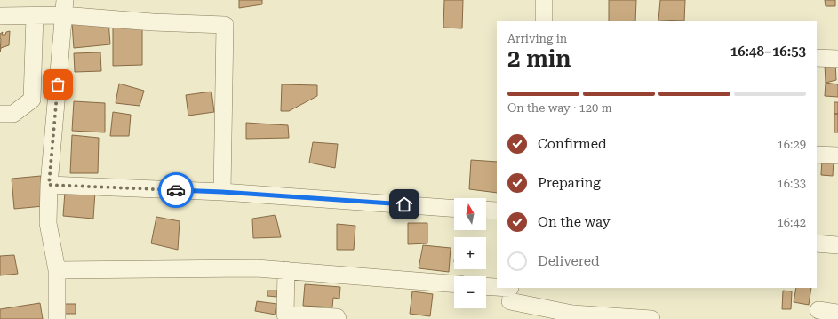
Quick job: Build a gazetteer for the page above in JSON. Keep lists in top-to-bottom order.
{
  "north": "top",
  "page": {
    "heading": ["2 min", "Arriving in", "16:48–16:53"],
    "bar": "On the way · 120 m",
    "list": [
      ["Confirmed", "16:29"],
      ["Preparing", "16:33"],
      ["On the way", "16:42"],
      "Delivered"
    ],
    "map_buttons": ["+", "−"]
  }
}
